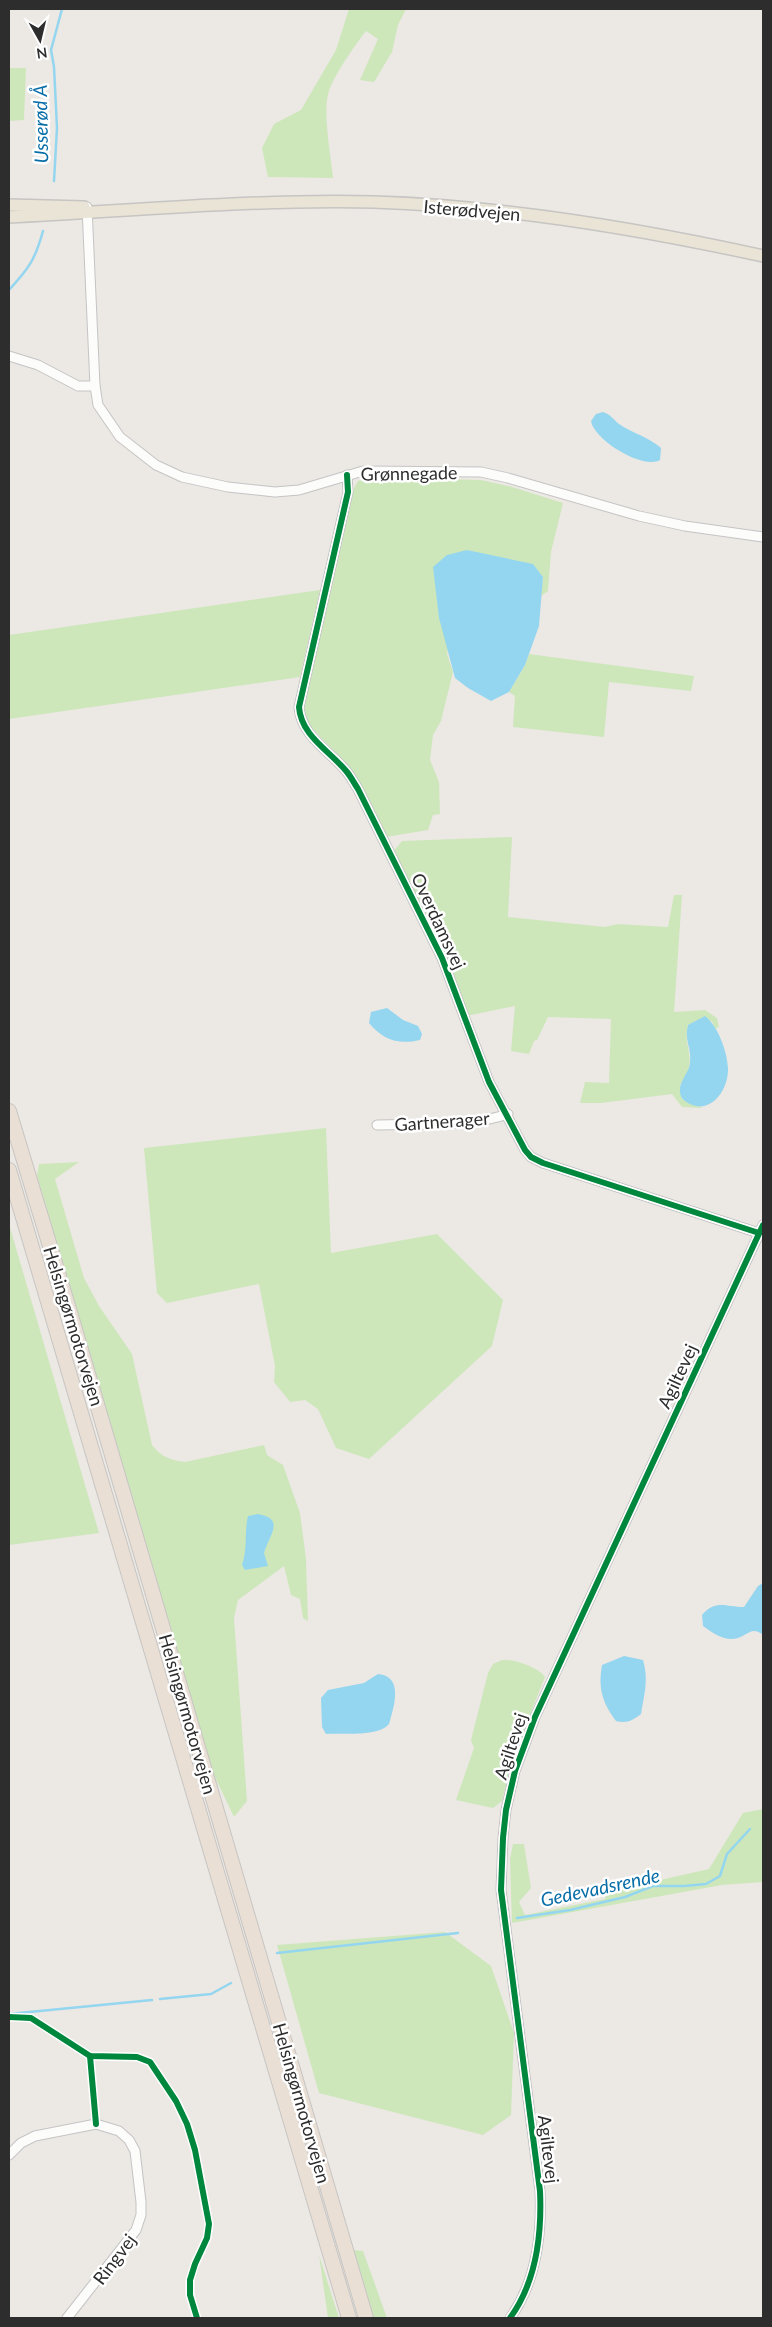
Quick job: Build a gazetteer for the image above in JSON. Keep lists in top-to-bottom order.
{
  "streets": {
    "highway": ["Helsingørmotorvejen"],
    "main road": ["Isterødvejen"],
    "street": [
      "Grønnegade",
      "Overdamsvej",
      "Gartnerager",
      "Agiltevej",
      "Ringvej"
    ]
  },
  "crossings": [
    ["Isterødvejen", "Grønnegade"],
    ["Grønnegade", "Overdamsvej"],
    ["Overdamsvej", "Gartnerager"],
    ["Overdamsvej", "Agiltevej"]
  ],
  "water": ["Usserød Å", "Gedevadsrende"],
  "north": "bottom"
}
